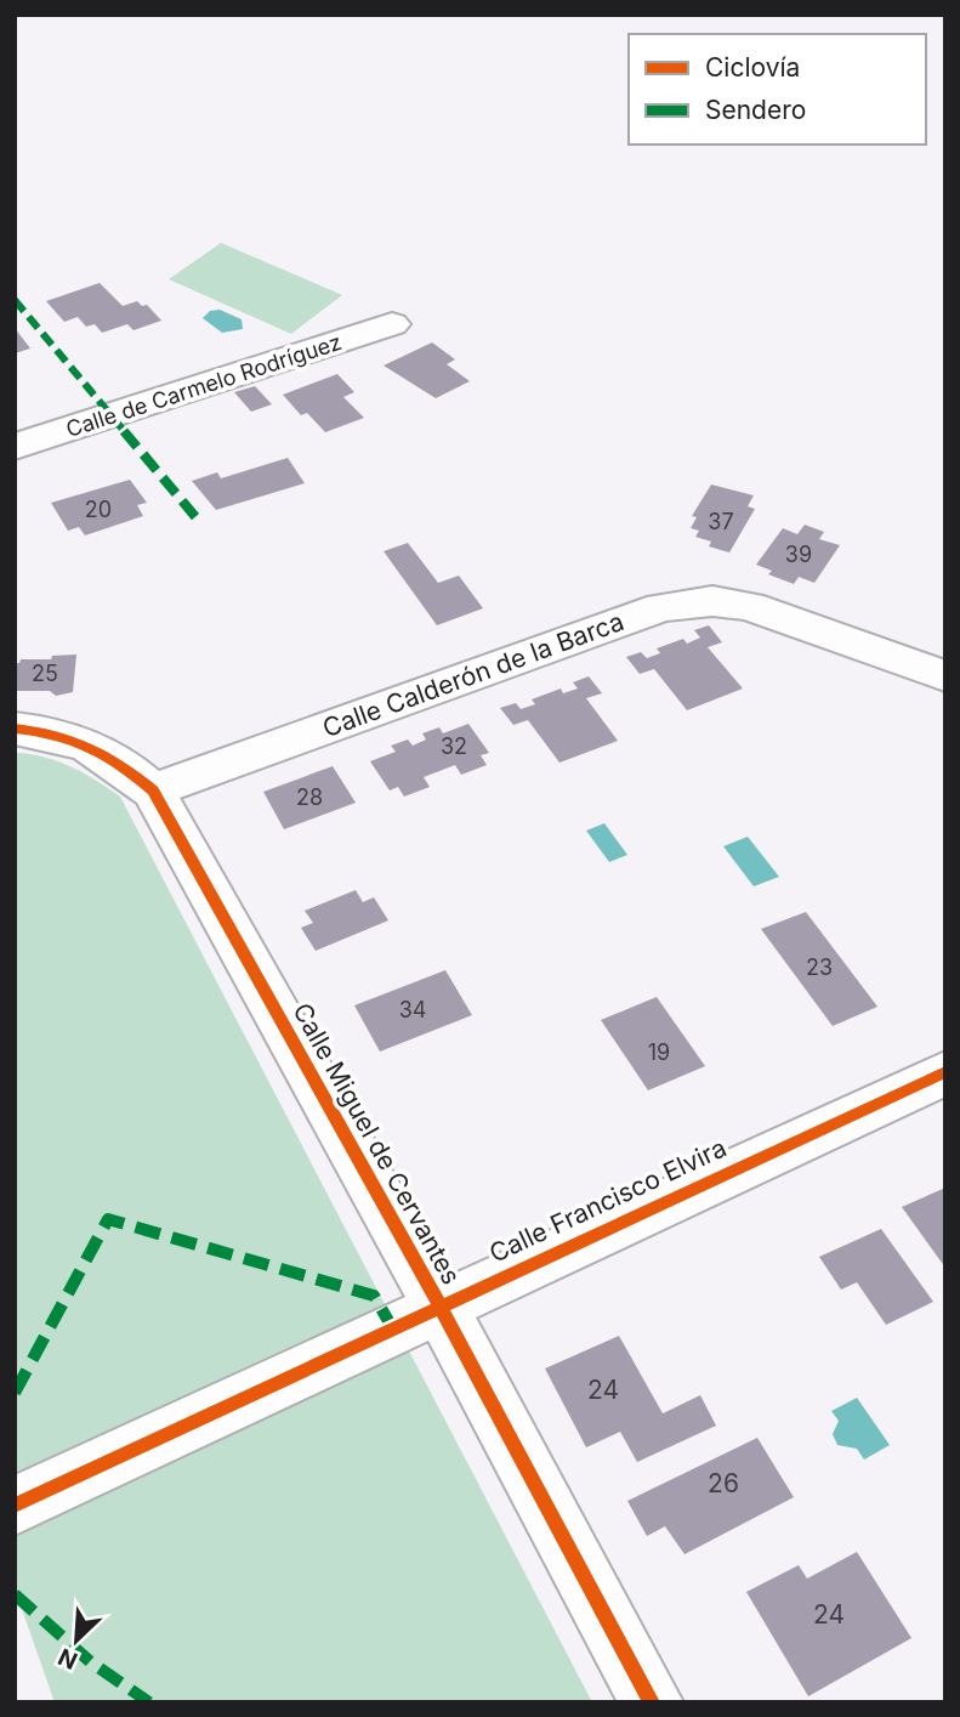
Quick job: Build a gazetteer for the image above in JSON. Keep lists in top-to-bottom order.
{
  "streets": {
    "street": [
      "Calle de Carmelo Rodríguez",
      "Calle Calderón de la Barca",
      "Calle Miguel de Cervantes",
      "Calle Francisco Elvira"
    ]
  },
  "crossings": [
    ["Calle Calderón de la Barca", "Calle Miguel de Cervantes"],
    ["Calle Miguel de Cervantes", "Calle Francisco Elvira"]
  ],
  "house_numbers": [
    "20",
    "37",
    "39",
    "25",
    "32",
    "28",
    "23",
    "34",
    "19",
    "24",
    "26",
    "24"
  ],
  "legend": ["Ciclovía", "Sendero"],
  "north": "bottom left"
}
